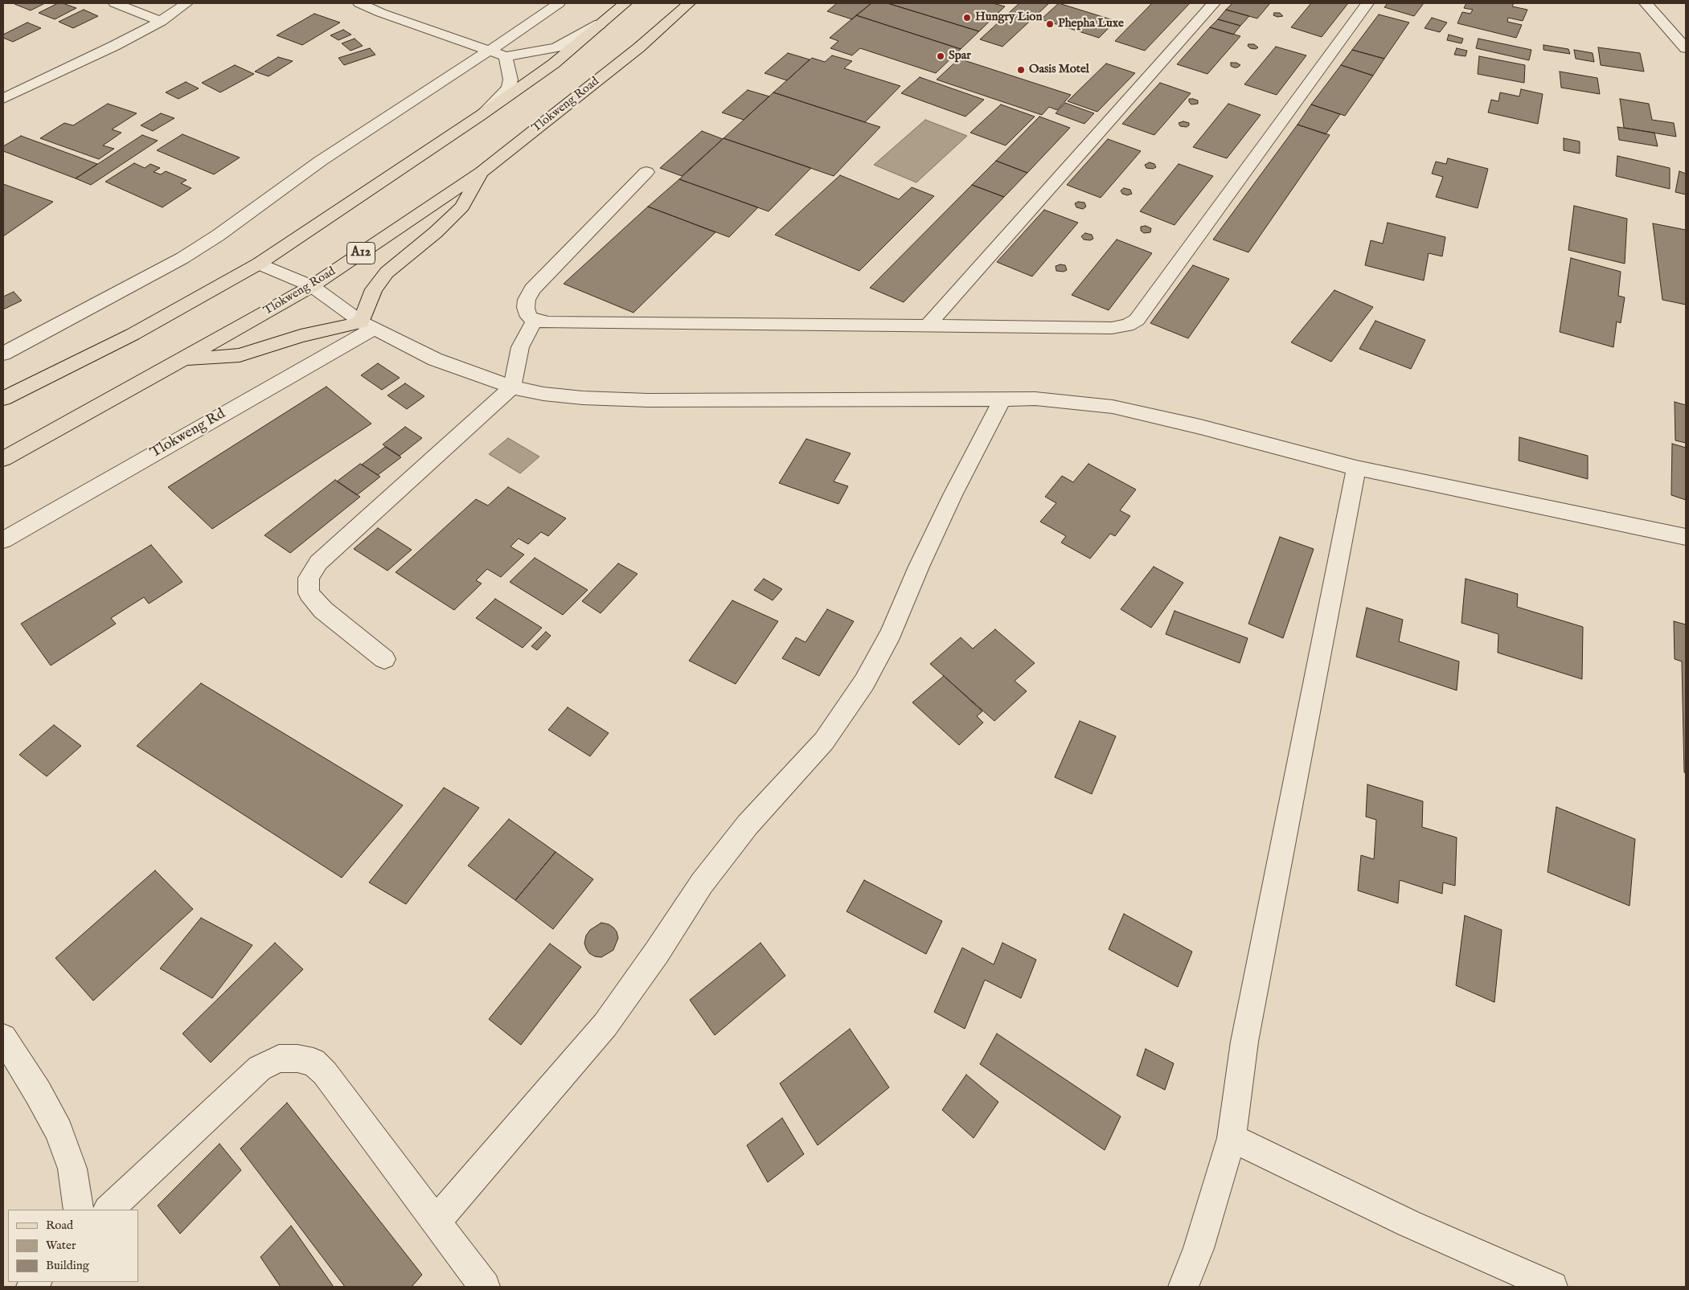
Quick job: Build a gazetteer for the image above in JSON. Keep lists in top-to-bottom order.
{
  "streets": {
    "main road": ["Tlokweng Road", "A12"],
    "street": ["Tlokweng Rd"]
  },
  "places": [
    "Hungry Lion",
    "Phepha Luxe",
    "Spar",
    "Oasis Motel"
  ],
  "legend": ["Road", "Water", "Building"]
}
